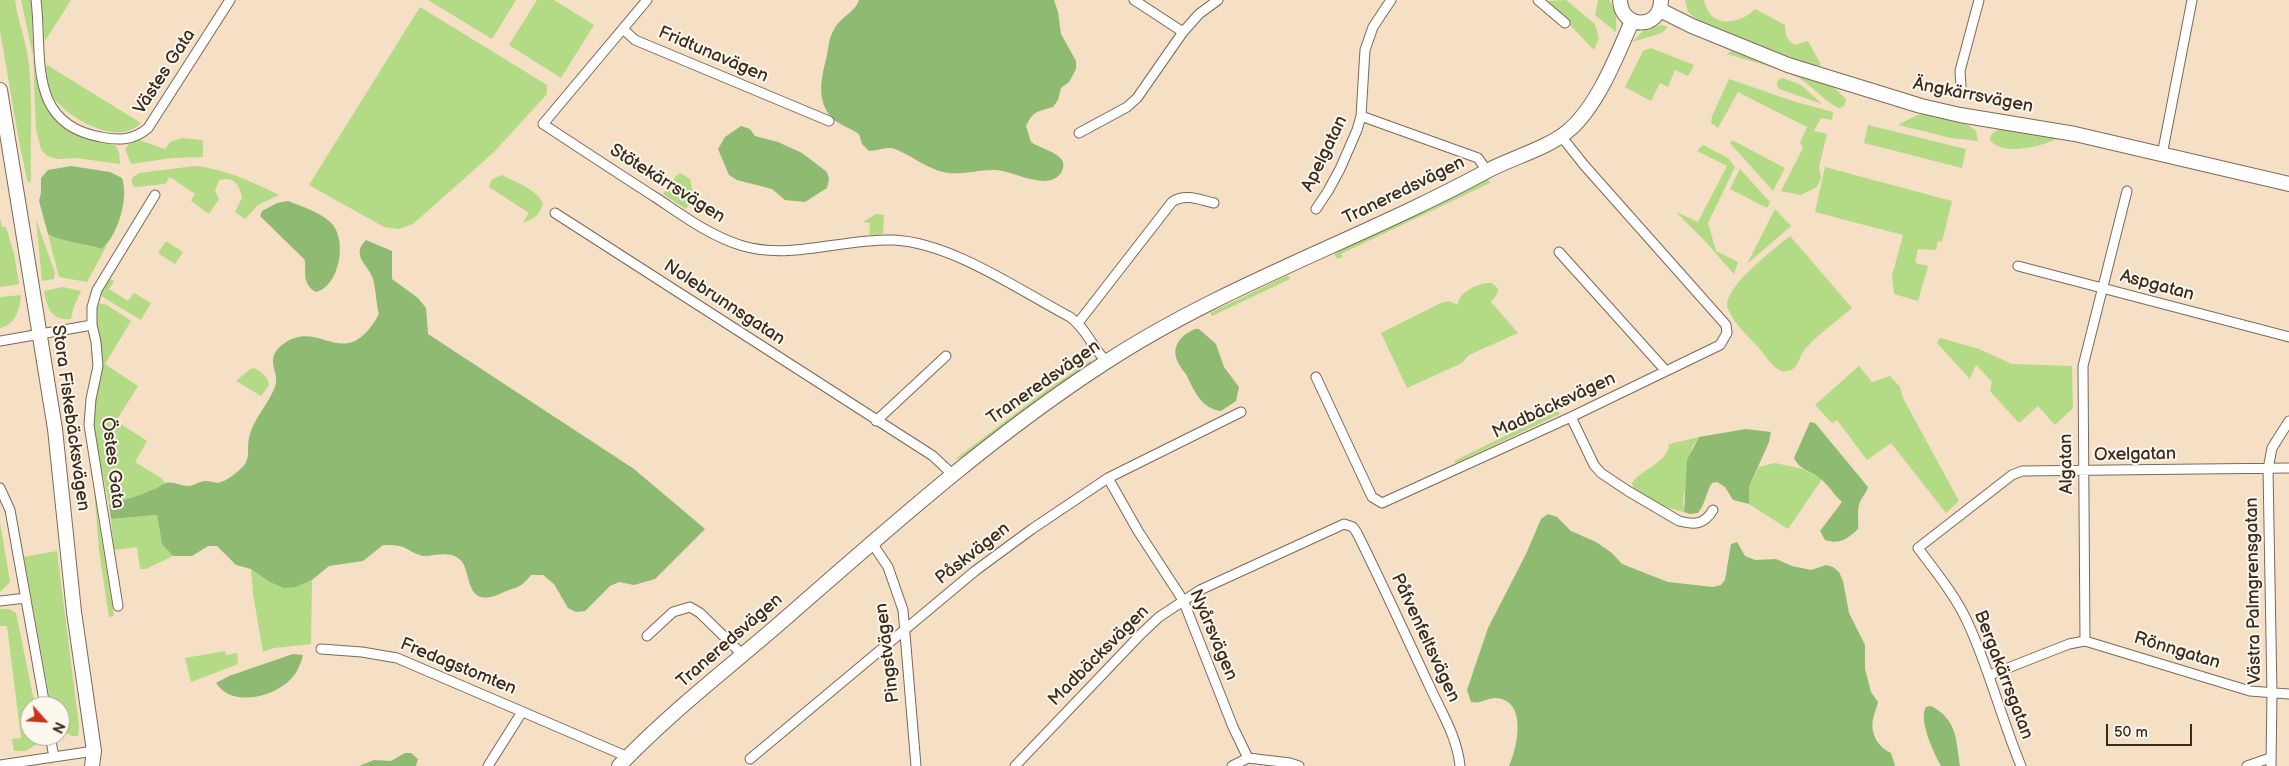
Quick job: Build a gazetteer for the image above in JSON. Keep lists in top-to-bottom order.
{
  "streets": {
    "street": [
      "Fridtunavägen",
      "Västes Gata",
      "Ängkärrsvägen",
      "Apelgatan",
      "Stötekärrsvägen",
      "Traneredsvägen",
      "Aspgatan",
      "Nolebrunnsgatan",
      "Madbäcksvägen",
      "Stora Fiskebäcksvägen",
      "Oxelgatan",
      "Östes Gata",
      "Algatan",
      "Påskvägen",
      "Västra Palmgrensgatan",
      "Nyårsvägen",
      "Påfvenfeltsvägen",
      "Rönngatan",
      "Pingstvägen",
      "Fredagstomten",
      "Bergakärrsgatan"
    ]
  },
  "crossings": [
    ["Fridtunavägen", "Stötekärrsvägen"],
    ["Stötekärrsvägen", "Traneredsvägen"],
    ["Traneredsvägen", "Nolebrunnsgatan"],
    ["Traneredsvägen", "Madbäcksvägen"],
    ["Traneredsvägen", "Pingstvägen"],
    ["Traneredsvägen", "Fredagstomten"],
    ["Aspgatan", "Algatan"],
    ["Madbäcksvägen", "Nyårsvägen"],
    ["Madbäcksvägen", "Påfvenfeltsvägen"],
    ["Oxelgatan", "Algatan"],
    ["Oxelgatan", "Västra Palmgrensgatan"],
    ["Oxelgatan", "Bergakärrsgatan"],
    ["Algatan", "Rönngatan"],
    ["Påskvägen", "Nyårsvägen"],
    ["Påskvägen", "Pingstvägen"],
    ["Västra Palmgrensgatan", "Rönngatan"]
  ],
  "scale_bar": "50 m",
  "north": "bottom right"
}
